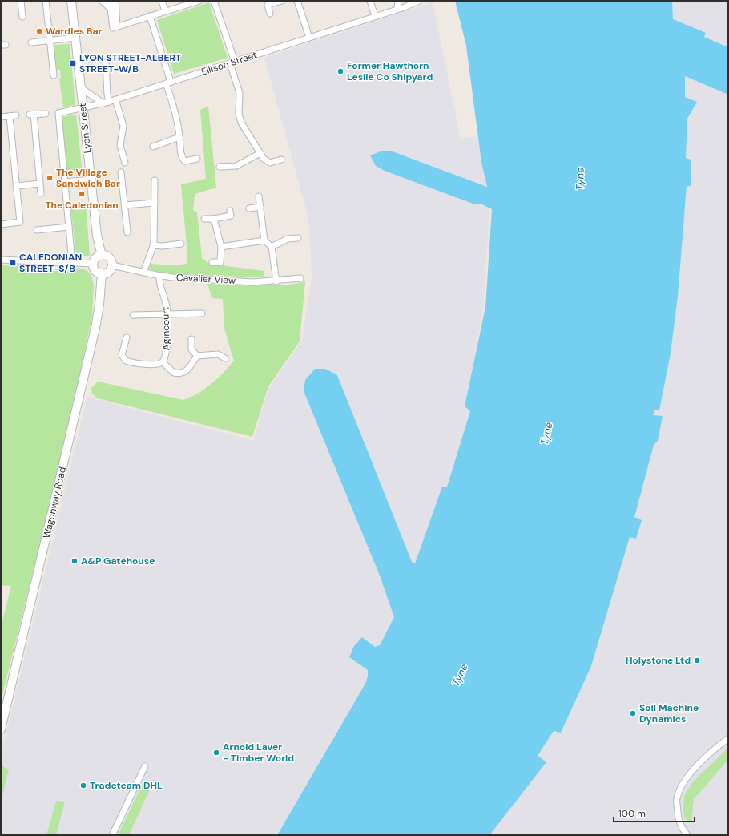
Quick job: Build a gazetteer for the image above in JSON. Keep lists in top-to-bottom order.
{
  "streets": {
    "main road": ["Lyon Street", "Wagonway Road"],
    "street": ["Ellison Street", "Cavalier View", "Agincourt"]
  },
  "crossings": [
    ["Ellison Street", "Lyon Street"],
    ["Lyon Street", "Cavalier View"],
    ["Lyon Street", "Wagonway Road"],
    ["Cavalier View", "Agincourt"],
    ["Cavalier View", "Wagonway Road"]
  ],
  "water": ["Tyne"],
  "places": {
    "other": [
      "Wardles Bar",
      "Former Hawthorn Leslie Co Shipyard",
      "The Village Sandwich Bar",
      "The Caledonian",
      "A&P Gatehouse",
      "Holystone Ltd",
      "Soil Machine Dynamics",
      "Arnold Laver - Timber World",
      "Tradeteam DHL"
    ],
    "transit": ["LYON STREET-ALBERT STREET-W/B", "CALEDONIAN STREET-S/B"]
  },
  "scale_bar": "100 m"
}
